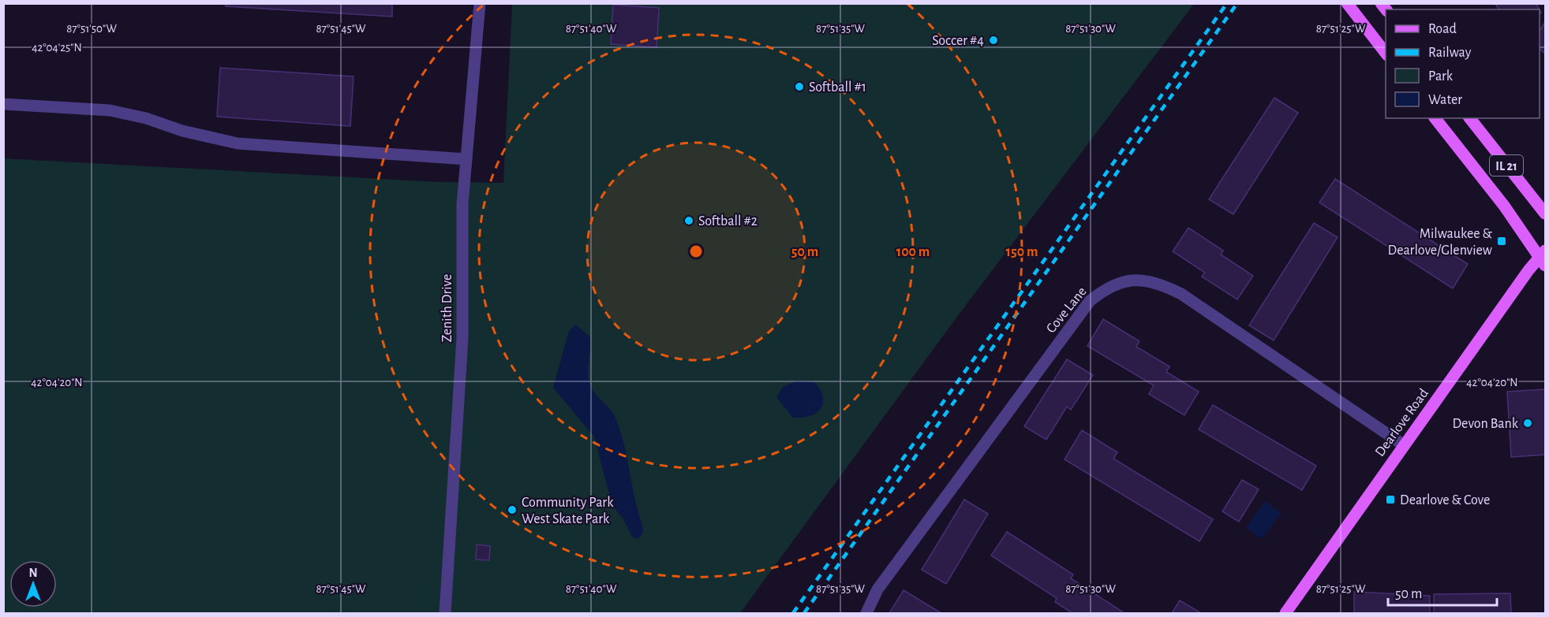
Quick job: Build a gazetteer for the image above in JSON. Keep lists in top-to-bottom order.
{
  "streets": {
    "main road": ["IL 21", "Dearlove Road"],
    "street": ["Zenith Drive", "Cove Lane"]
  },
  "crossings": [
    ["IL 21", "Dearlove Road"],
    ["Cove Lane", "Dearlove Road"]
  ],
  "places": {
    "other": [
      "Soccer #4",
      "Softball #1",
      "Softball #2",
      "Devon Bank",
      "Community Park West Skate Park"
    ],
    "transit": ["Milwaukee & Dearlove/Glenview", "Dearlove & Cove"]
  },
  "legend": [
    "Road",
    "Railway",
    "Park",
    "Water"
  ],
  "scale_bar": "50 m",
  "north": "top",
  "coordinates": [
    "87°51'50\"W",
    "87°51'45\"W",
    "87°51'40\"W",
    "87°51'35\"W",
    "87°51'30\"W",
    "87°51'25\"W",
    "42°04'25\"N",
    "42°04'20\"N"
  ],
  "rings": ["50 m", "100 m", "150 m"]
}
